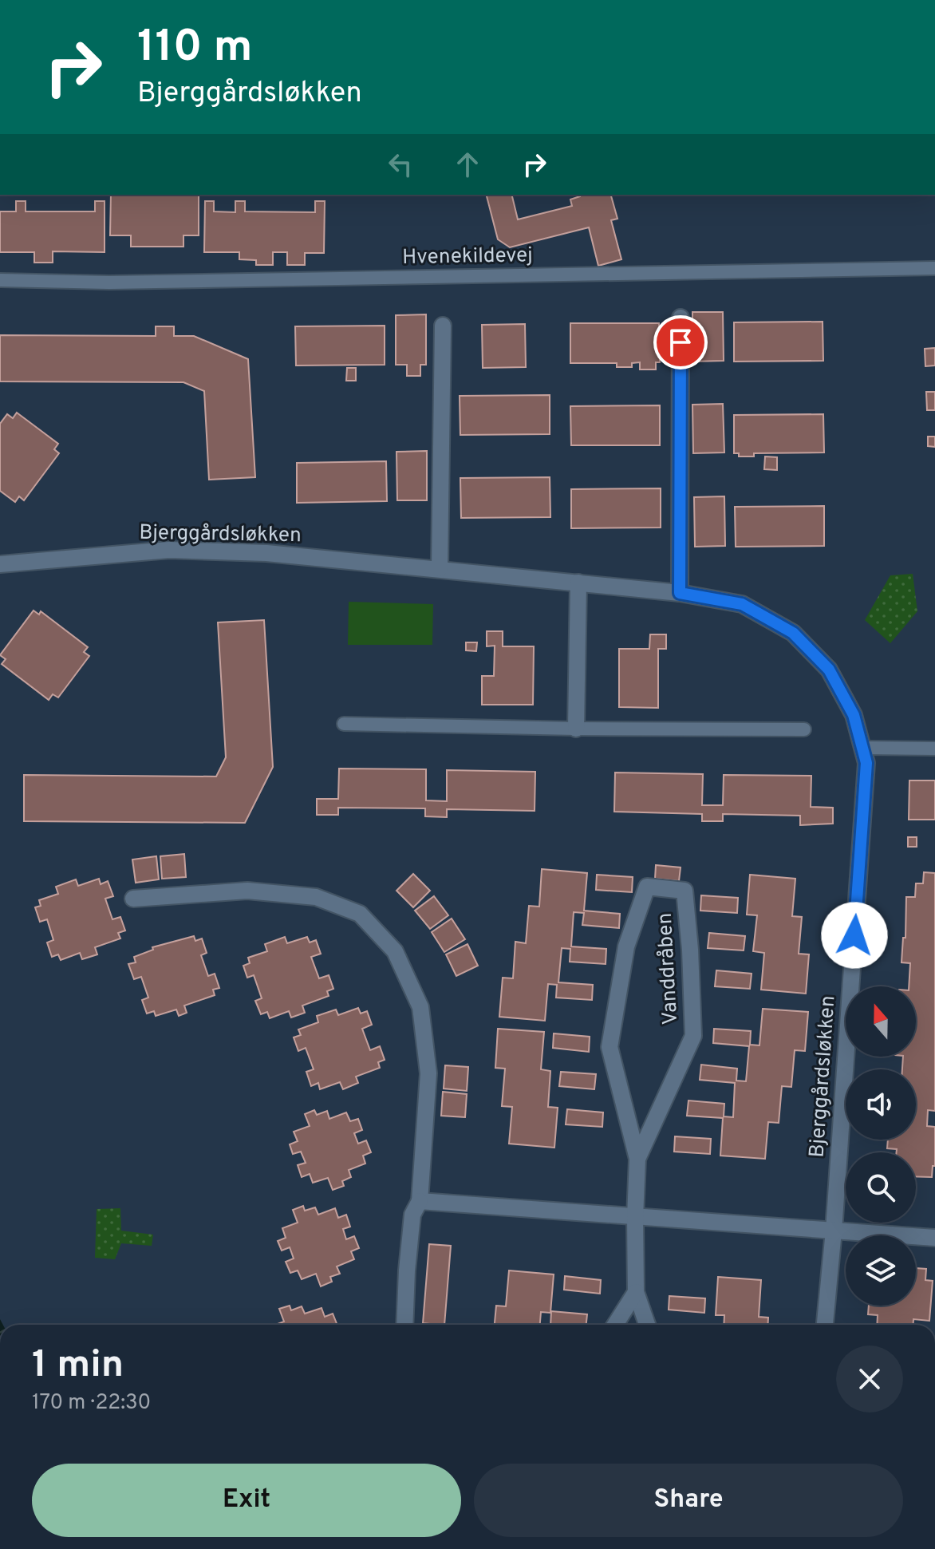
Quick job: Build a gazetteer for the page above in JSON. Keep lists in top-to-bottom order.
{
  "streets": {
    "street": ["Bjerggårdsløkken", "Vanddråben"],
    "lane": ["Hvenekildevej"]
  },
  "north": "top",
  "page": {
    "turn": ["110 m", "Bjerggårdsløkken"],
    "heading": ["1 min", "170 m · 22:30"],
    "buttons": ["Exit", "Share"]
  }
}
